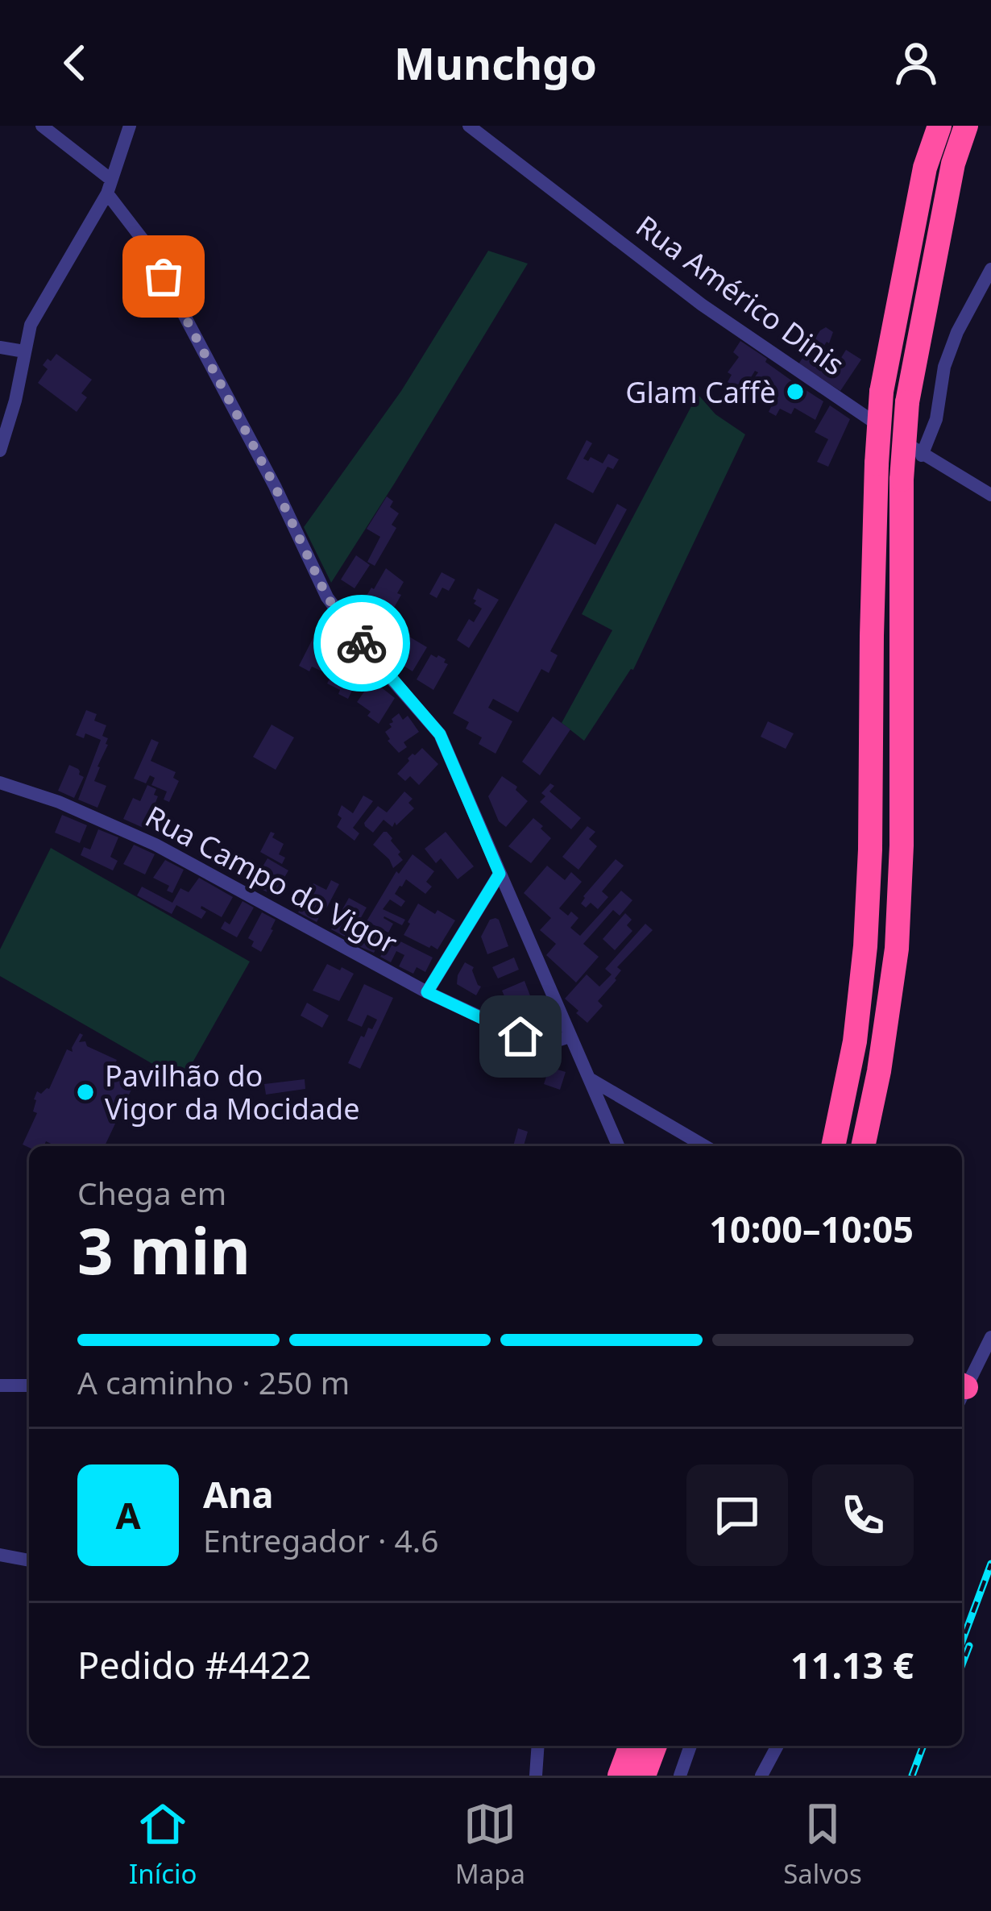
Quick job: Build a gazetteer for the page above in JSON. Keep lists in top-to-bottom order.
{
  "streets": {
    "street": ["Rua Américo Dinis", "Rua Campo do Vigor"]
  },
  "places": ["Glam Caffè", "Pavilhão do Vigor da Mocidade"],
  "page": {
    "header": "Munchgo",
    "heading": ["3 min", "Chega em", "10:00–10:05"],
    "panel": [
      "Ana",
      "Entregador · 4.6",
      "Pedido #4422",
      "11.13 €"
    ],
    "bar": "A caminho · 250 m",
    "round": "A",
    "tabs": ["Início", "Mapa", "Salvos"]
  }
}
